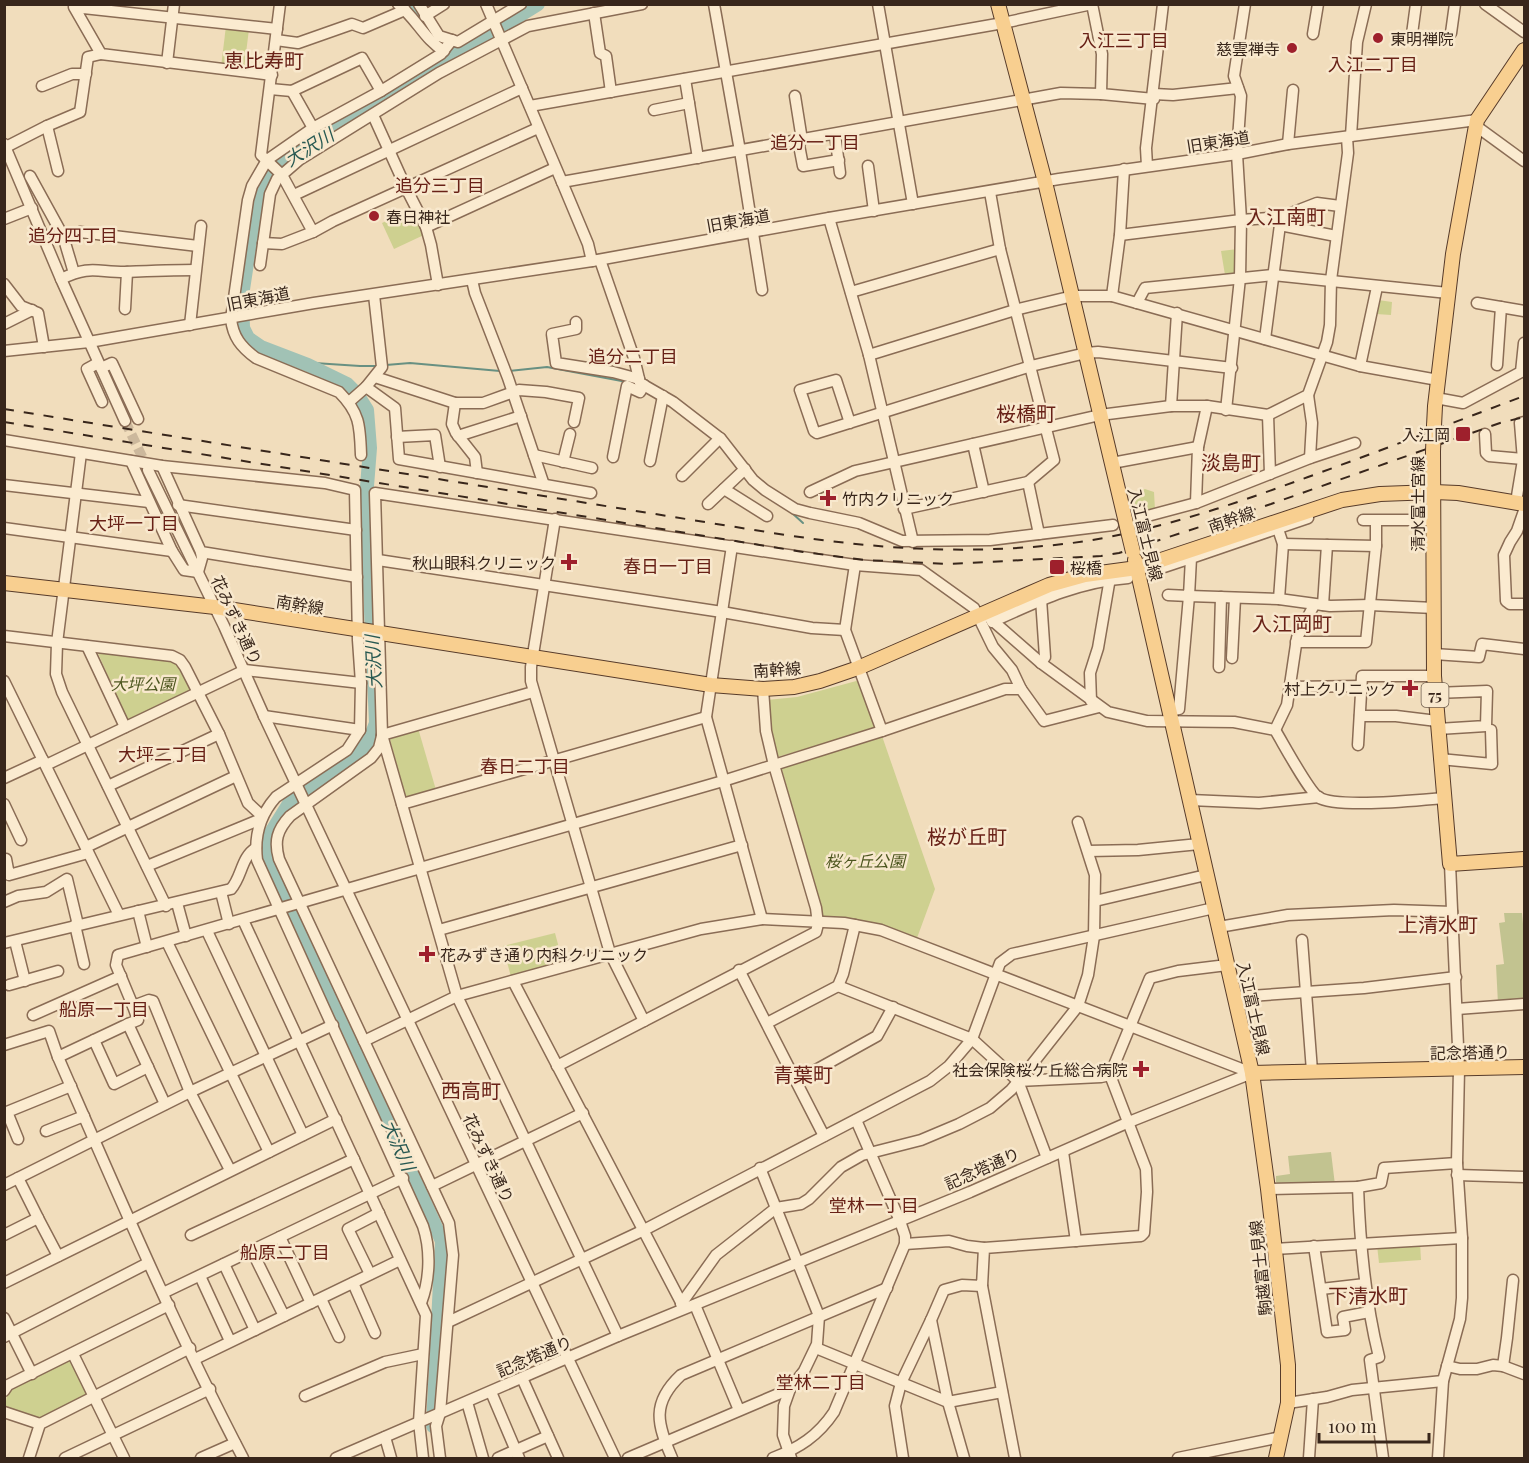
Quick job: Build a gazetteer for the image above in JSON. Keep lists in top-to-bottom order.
{
  "streets": {
    "main road": [
      "清水富士宮線",
      "南幹線",
      "入江富士見線",
      "75",
      "記念塔通り",
      "駒越富士見線"
    ],
    "street": ["旧東海道", "花みずき通り"]
  },
  "crossings": [
    ["旧東海道", "清水富士宮線"],
    ["旧東海道", "入江富士見線"],
    ["清水富士宮線", "南幹線"],
    ["南幹線", "入江富士見線"],
    ["南幹線", "花みずき通り"],
    ["入江富士見線", "記念塔通り"],
    ["入江富士見線", "駒越富士見線"],
    ["花みずき通り", "記念塔通り"],
    ["記念塔通り", "駒越富士見線"]
  ],
  "districts": [
    "入江三丁目",
    "恵比寿町",
    "入江二丁目",
    "追分一丁目",
    "追分三丁目",
    "入江南町",
    "追分四丁目",
    "追分二丁目",
    "桜橋町",
    "淡島町",
    "大坪一丁目",
    "春日一丁目",
    "入江岡町",
    "大坪二丁目",
    "春日二丁目",
    "桜が丘町",
    "上清水町",
    "船原一丁目",
    "青葉町",
    "西高町",
    "堂林一丁目",
    "船原二丁目",
    "下清水町",
    "堂林二丁目"
  ],
  "water": ["大沢川"],
  "parks": ["大坪公園", "桜ヶ丘公園"],
  "places": {
    "other": ["東明禅院", "慈雲禅寺", "春日神社"],
    "transit": ["入江岡", "桜橋"],
    "health": [
      "竹内クリニック",
      "秋山眼科クリニック",
      "村上クリニック",
      "花みずき通り内科クリニック",
      "社会保険桜ケ丘総合病院"
    ]
  },
  "scale_bar": "100 m"
}
